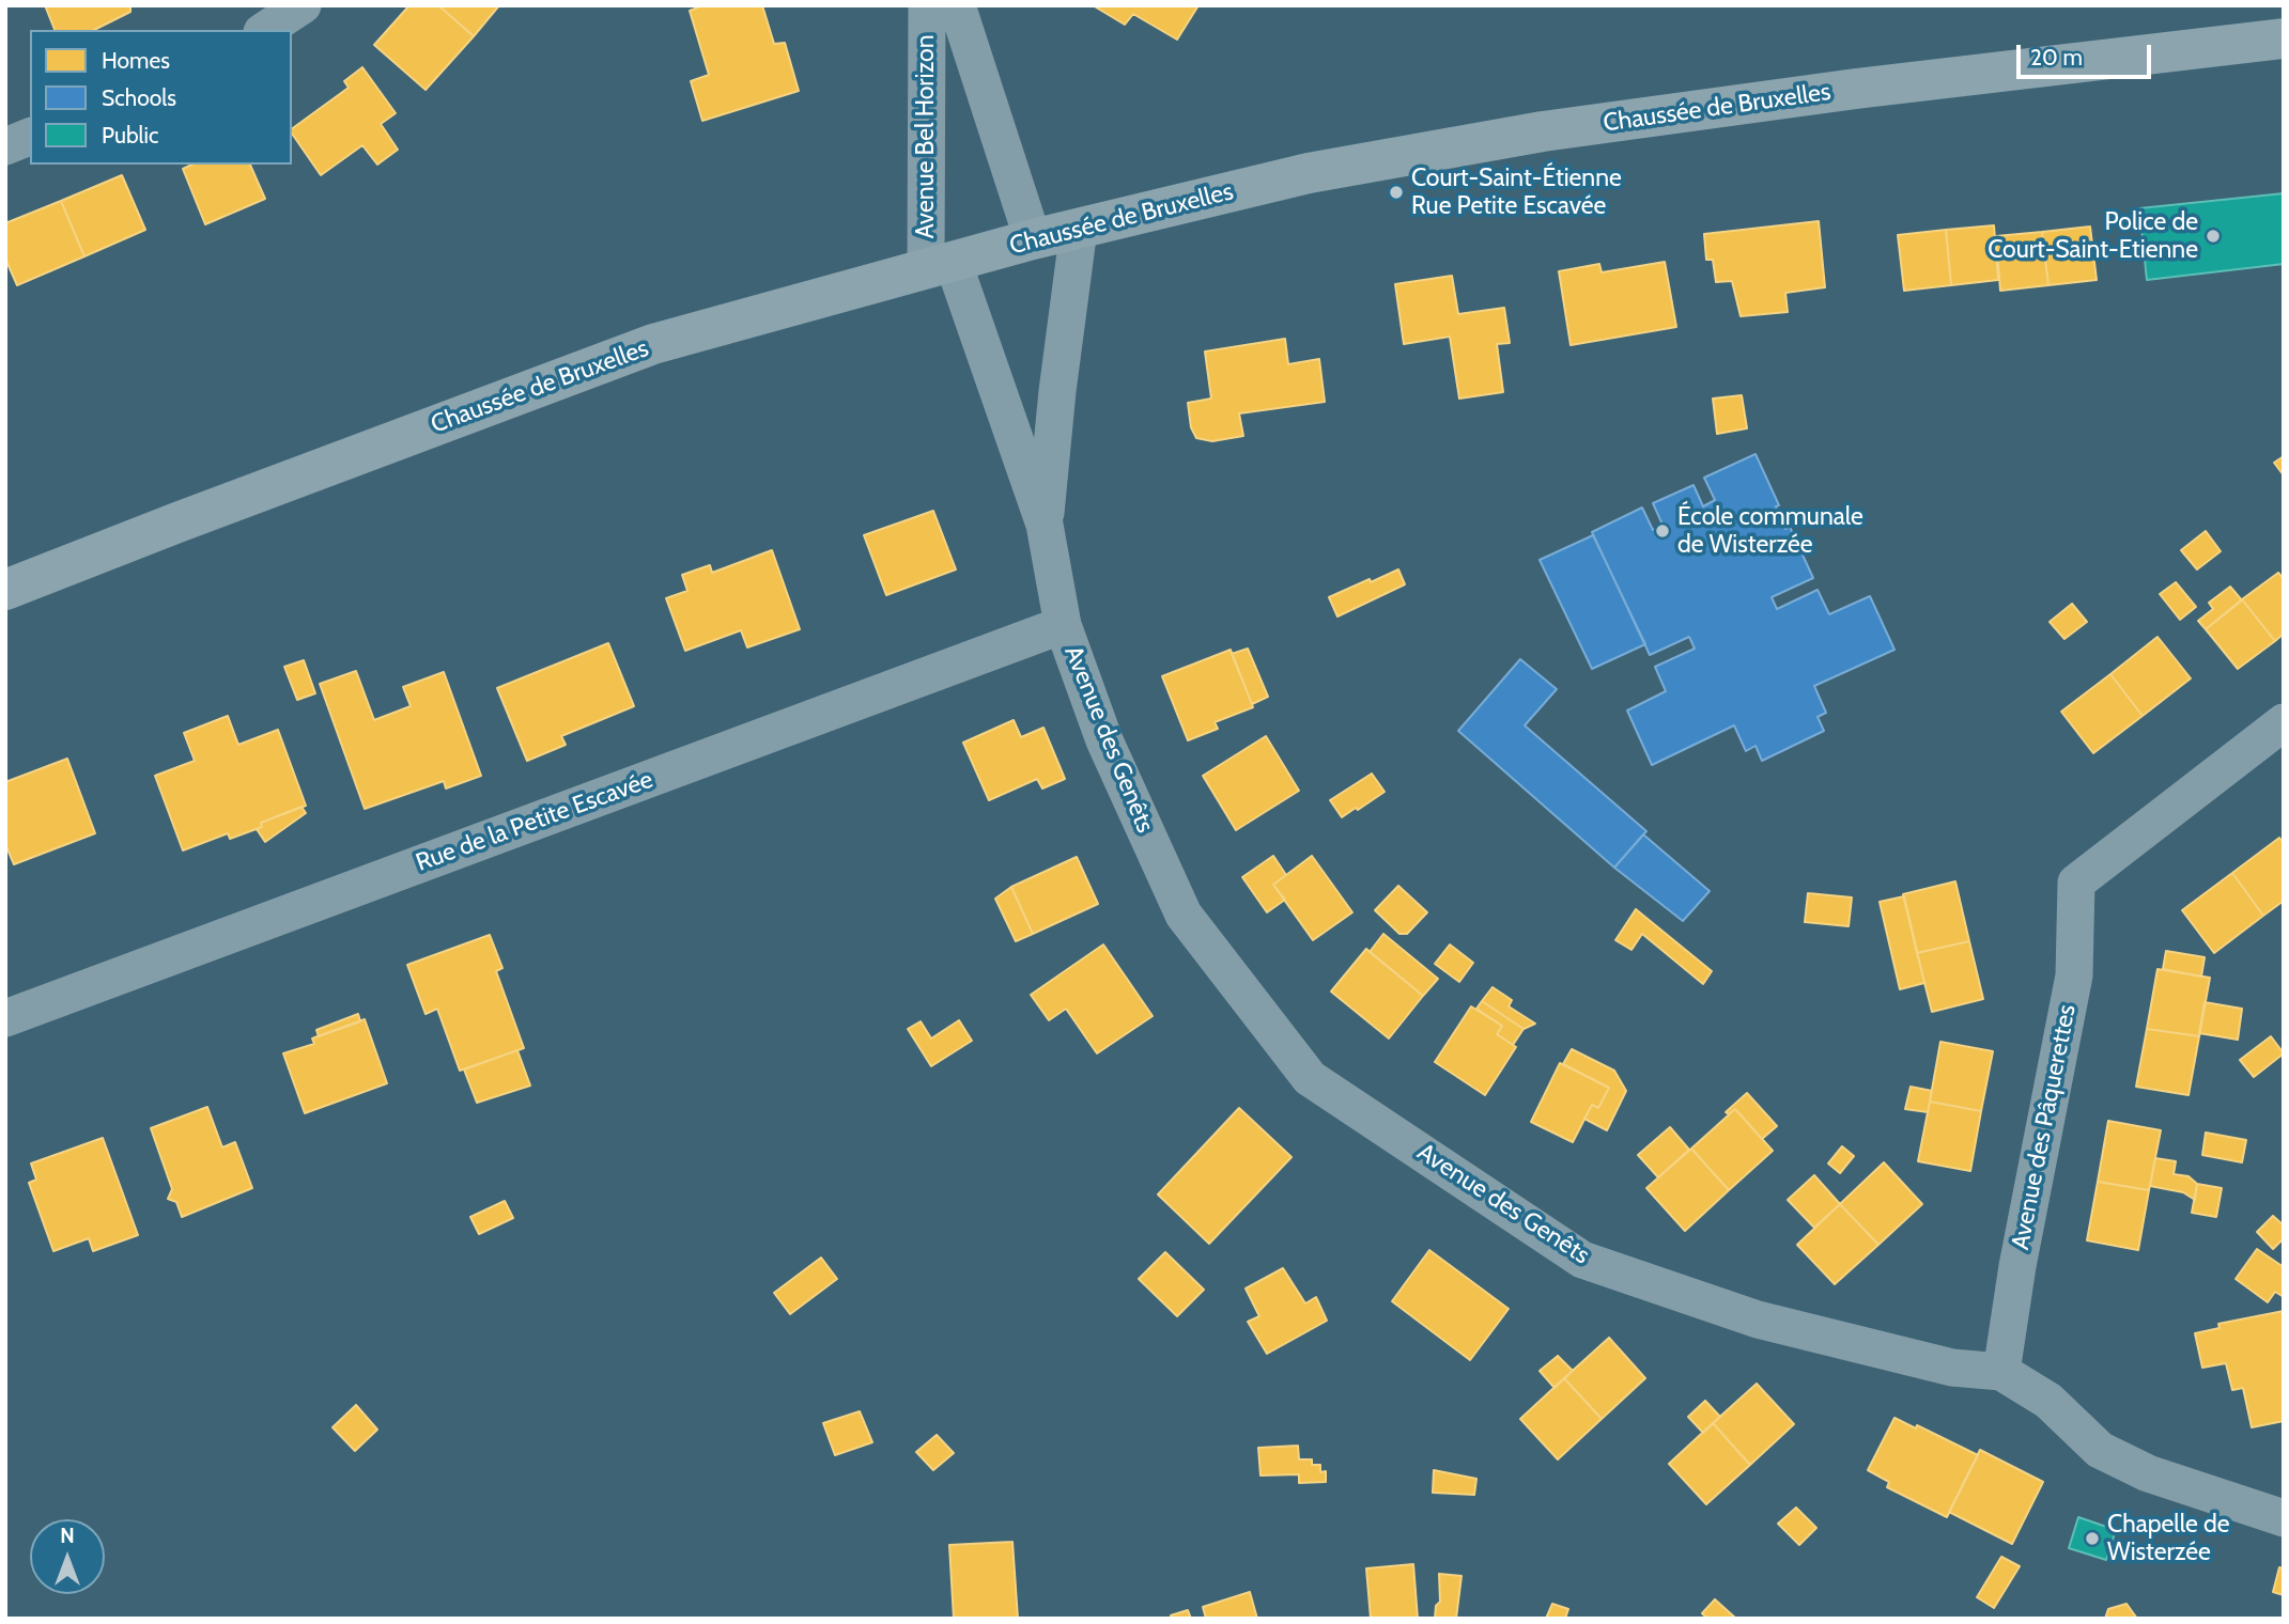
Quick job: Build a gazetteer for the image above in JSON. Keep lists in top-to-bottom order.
{
  "streets": {
    "main road": ["Chaussée de Bruxelles"],
    "street": [
      "Avenue Bel Horizon",
      "Avenue des Genêts",
      "Rue de la Petite Escavée",
      "Avenue des Pâquerettes"
    ]
  },
  "crossings": [
    ["Chaussée de Bruxelles", "Avenue Bel Horizon"],
    ["Chaussée de Bruxelles", "Avenue des Genêts"],
    ["Avenue Bel Horizon", "Avenue des Genêts"],
    ["Avenue des Genêts", "Rue de la Petite Escavée"],
    ["Avenue des Genêts", "Avenue des Pâquerettes"]
  ],
  "places": [
    "Court-Saint-Étienne Rue Petite Escavée",
    "Police de Court-Saint-Etienne",
    "École communale de Wisterzée",
    "Chapelle de Wisterzée"
  ],
  "legend": ["Homes", "Schools", "Public"],
  "scale_bar": "20 m",
  "north": "top"
}
